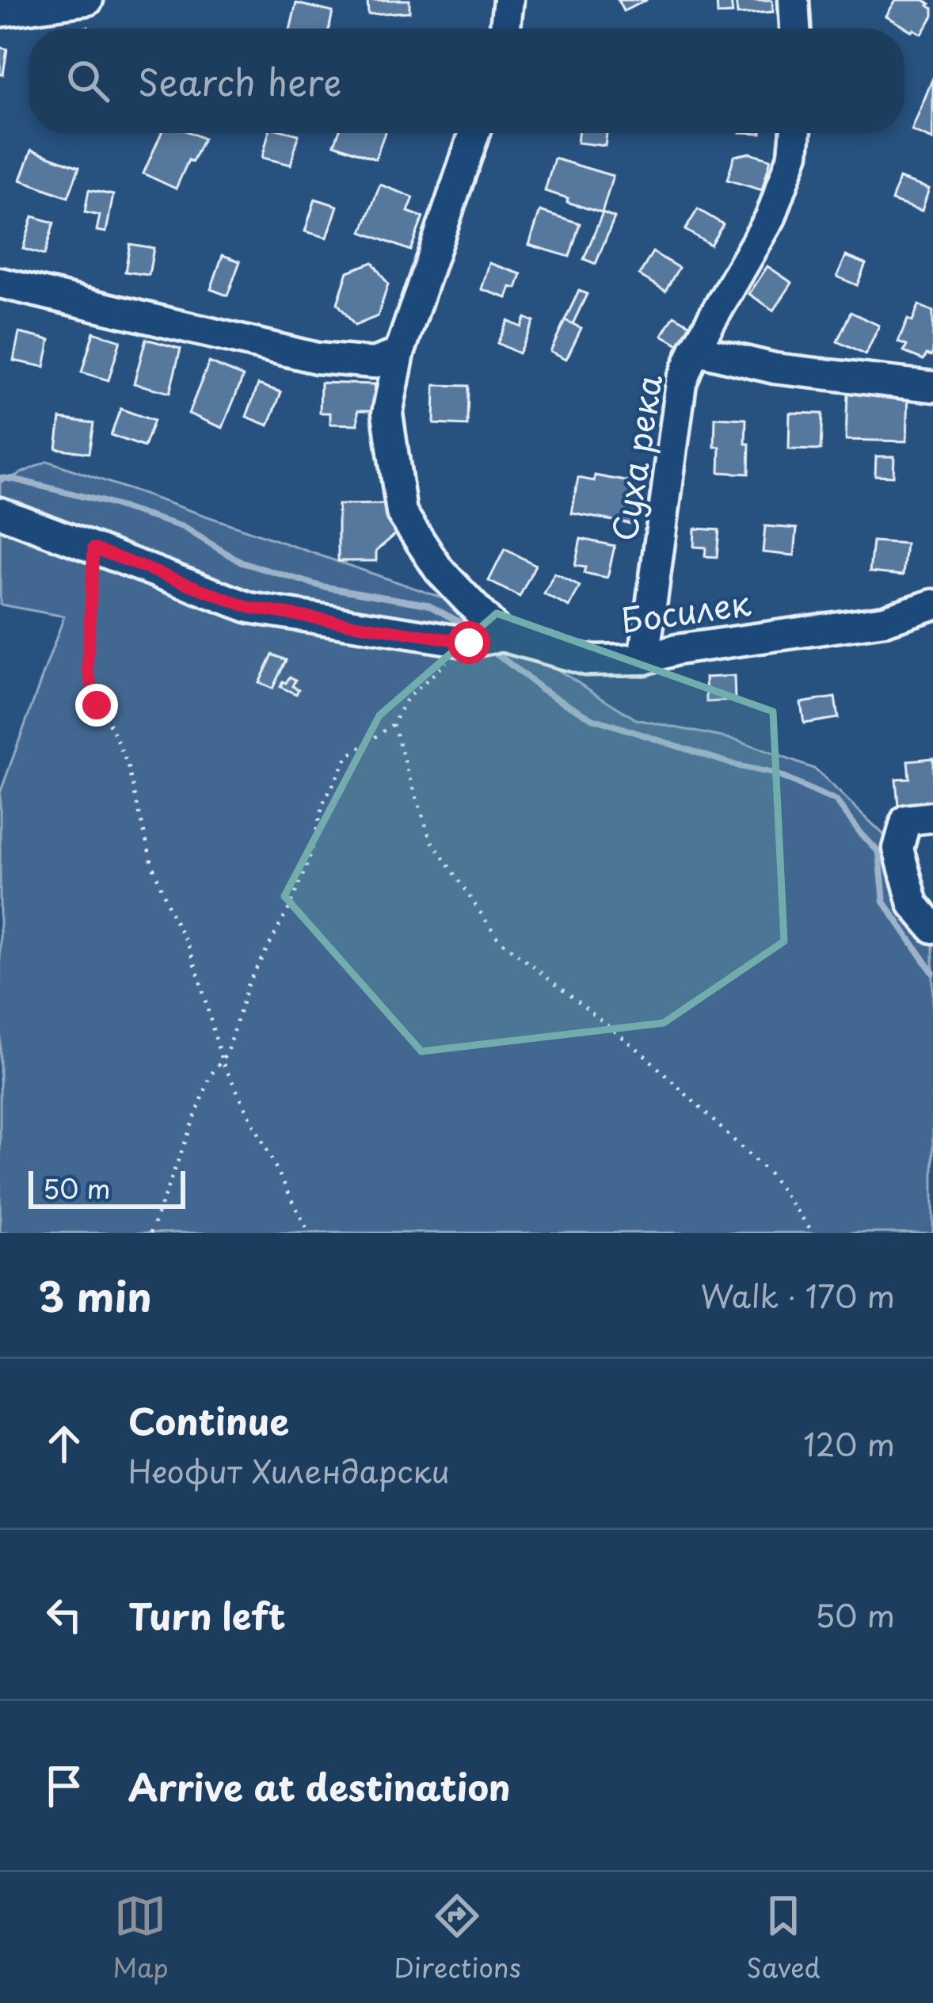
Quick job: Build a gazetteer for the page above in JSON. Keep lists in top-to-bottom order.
{
  "streets": {
    "street": ["Суха река", "Босилек"]
  },
  "crossings": [
    ["Суха река", "Босилек"]
  ],
  "scale_bar": "50 m",
  "page": {
    "search": "Search here",
    "scale": "50 m",
    "heading": ["3 min", "Walk · 170 m"],
    "list": [
      ["Continue", "Неофит Хилендарски", "120 m"],
      ["Turn left", "50 m"],
      "Arrive at destination"
    ],
    "nav": ["Map", "Directions", "Saved"]
  }
}
